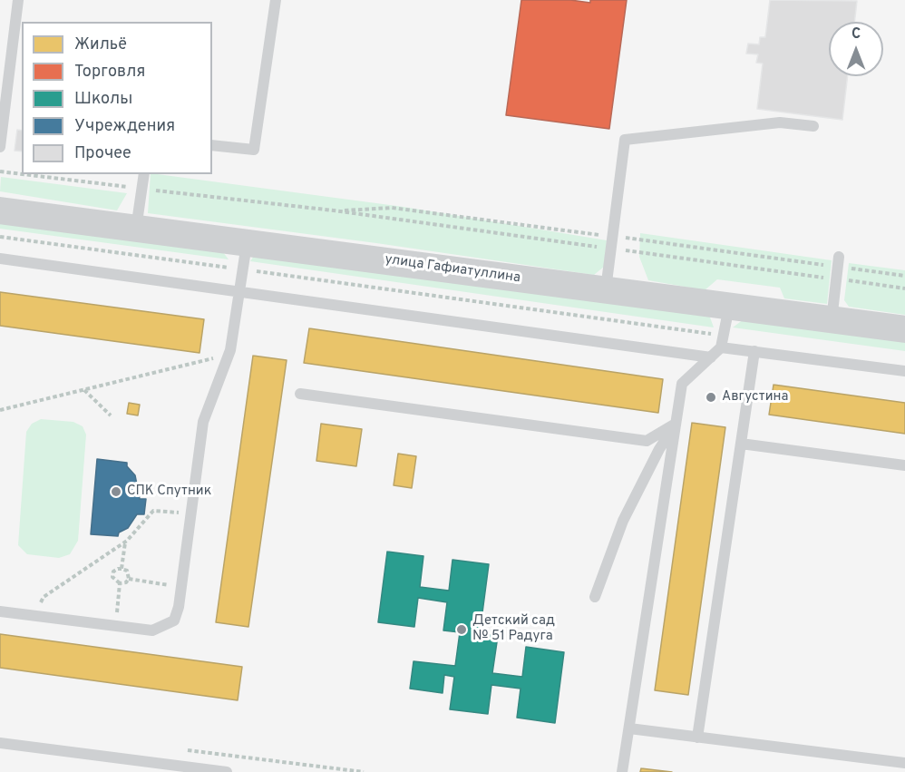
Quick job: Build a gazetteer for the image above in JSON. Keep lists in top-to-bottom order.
{
  "streets": {
    "street": ["улица Гафиатуллина"]
  },
  "places": ["Августина", "СПК Спутник", "Детский сад № 51 Радуга"],
  "legend": [
    "Жильё",
    "Торговля",
    "Школы",
    "Учреждения",
    "Прочее"
  ],
  "north": "top"
}
